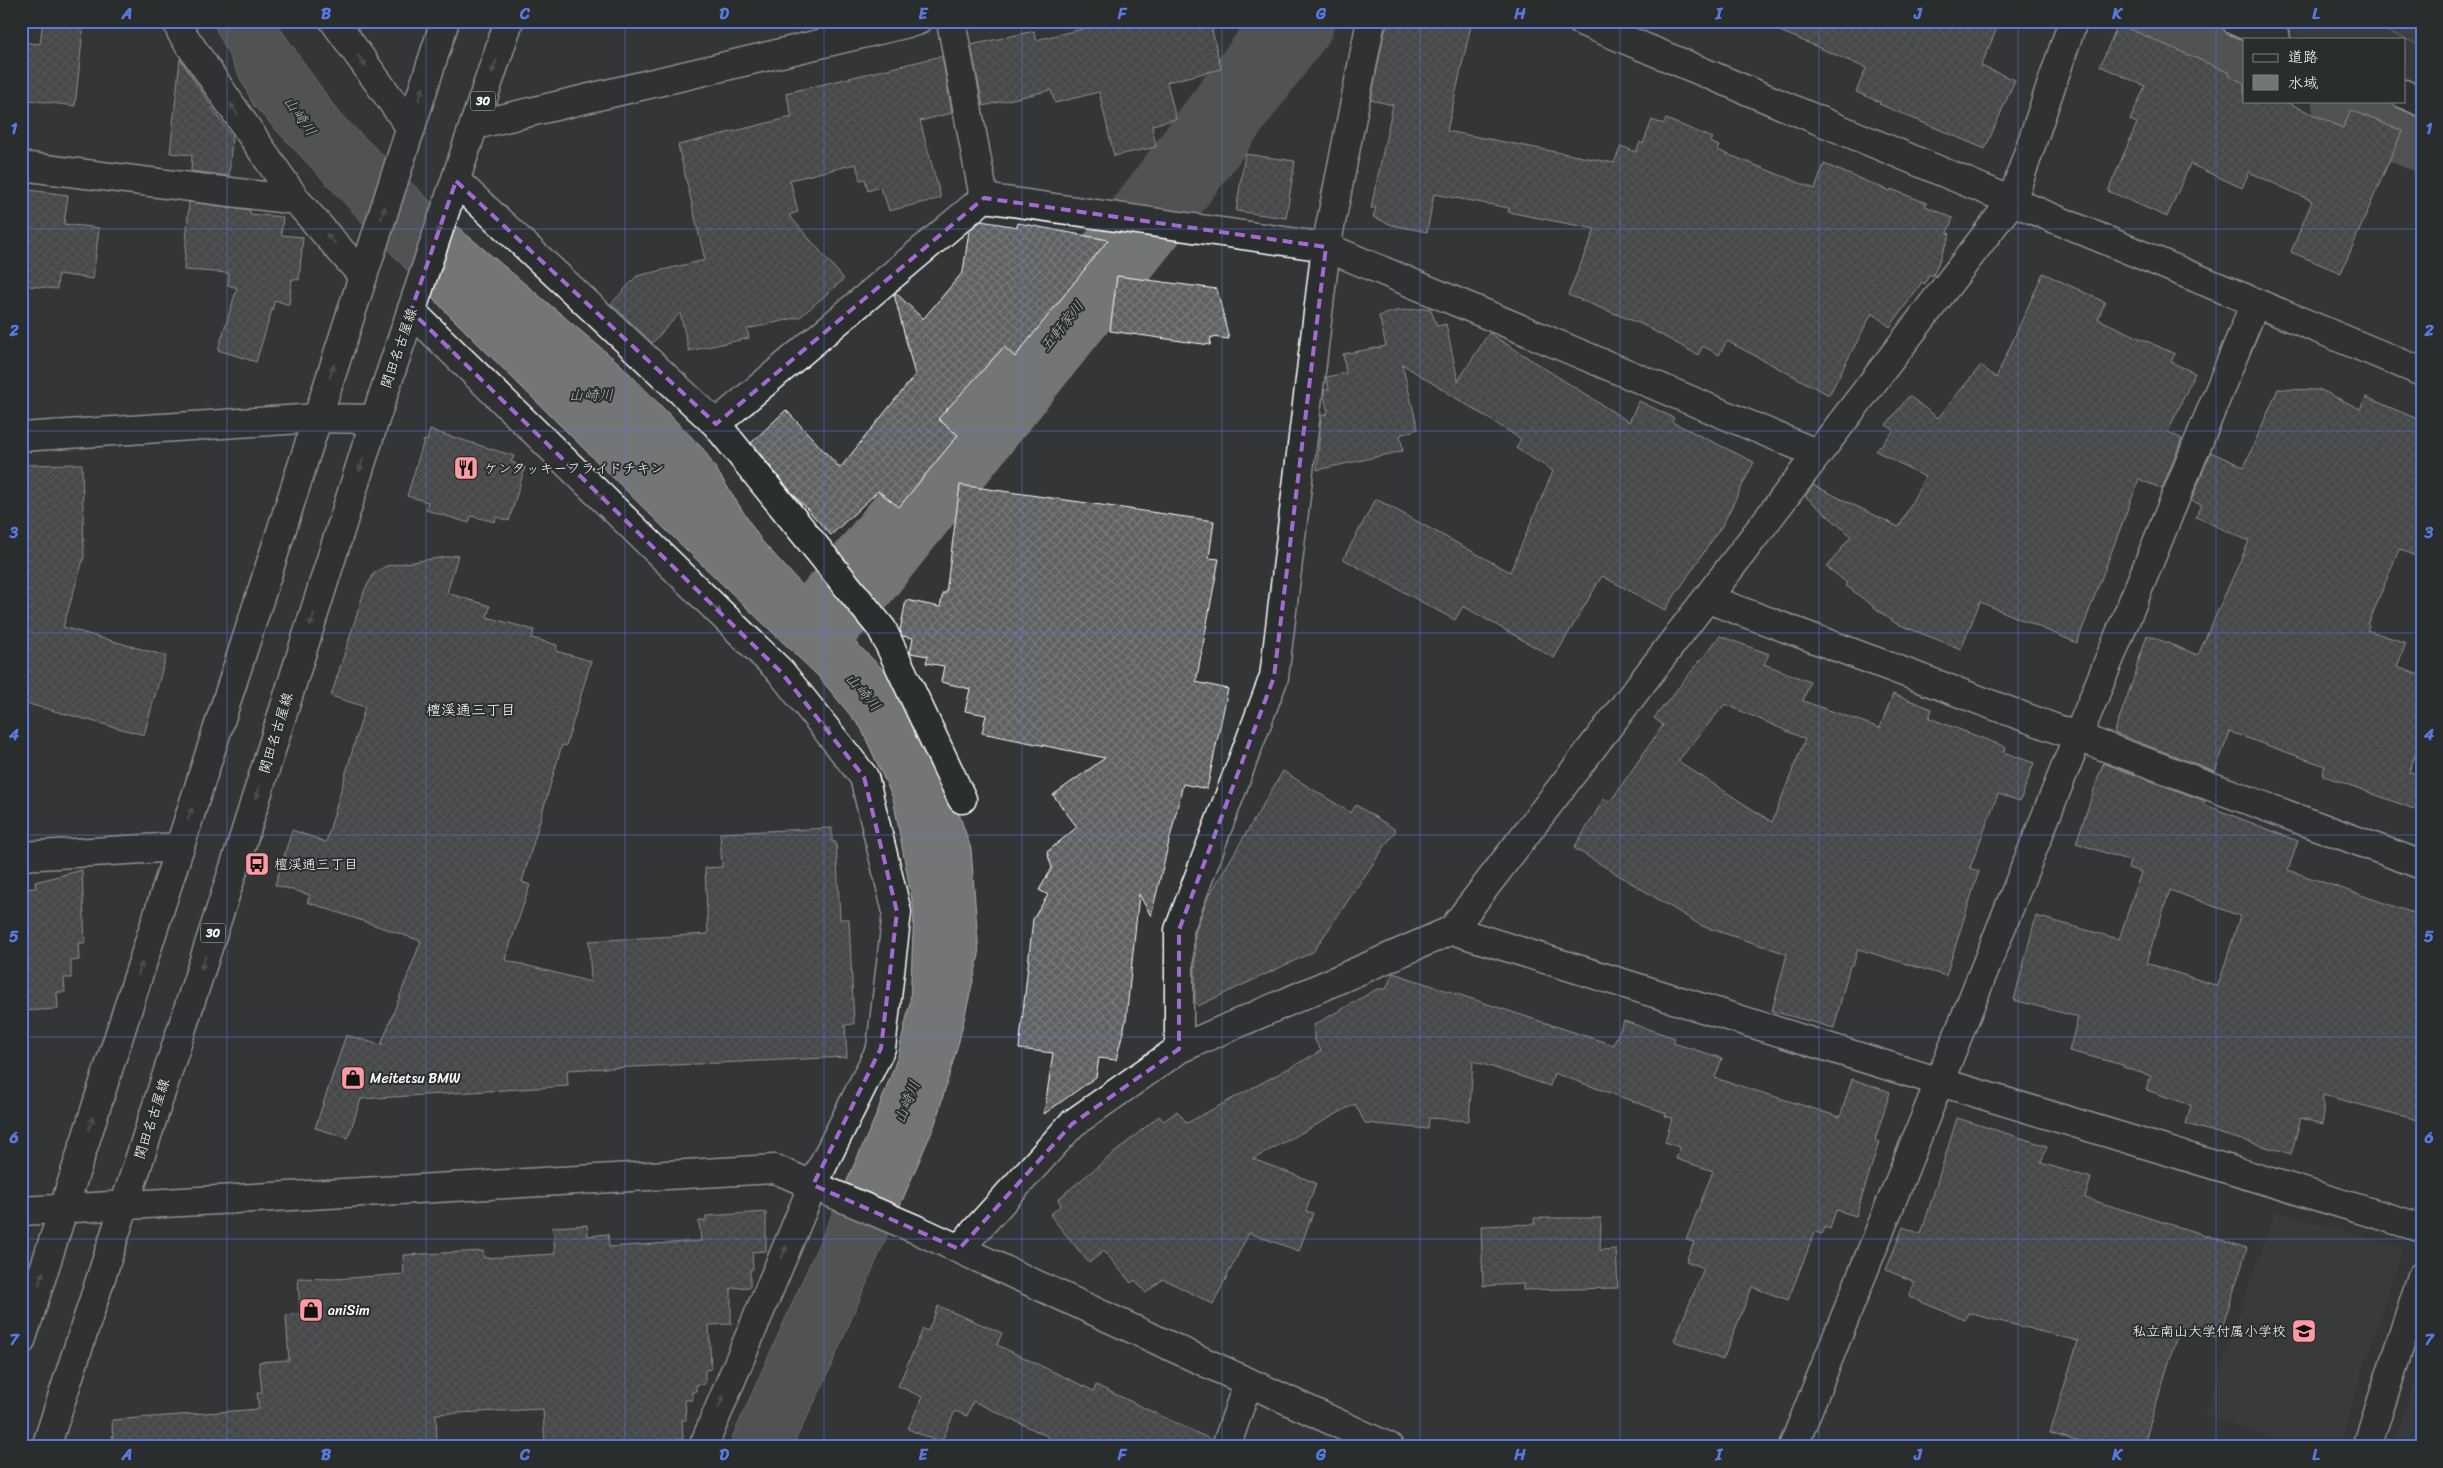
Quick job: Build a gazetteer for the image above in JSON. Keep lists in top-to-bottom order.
{
  "streets": {
    "street": ["30", "関田名古屋線"]
  },
  "districts": ["檀溪通三丁目"],
  "water": ["山崎川", "五軒家川"],
  "places": {
    "restaurant": ["ケンタッキーフライドチキン"],
    "bus stop": ["檀渓通三丁目"],
    "shop": ["Meitetsu BMW", "aniSim"],
    "school or university": ["私立南山大学付属小学校"]
  },
  "legend": ["道路", "水域"],
  "grid": {
    "columns": [
      "A",
      "B",
      "C",
      "D",
      "E",
      "F",
      "G",
      "H",
      "I",
      "J",
      "K",
      "L"
    ],
    "rows": [
      "1",
      "2",
      "3",
      "4",
      "5",
      "6",
      "7"
    ]
  }
}
